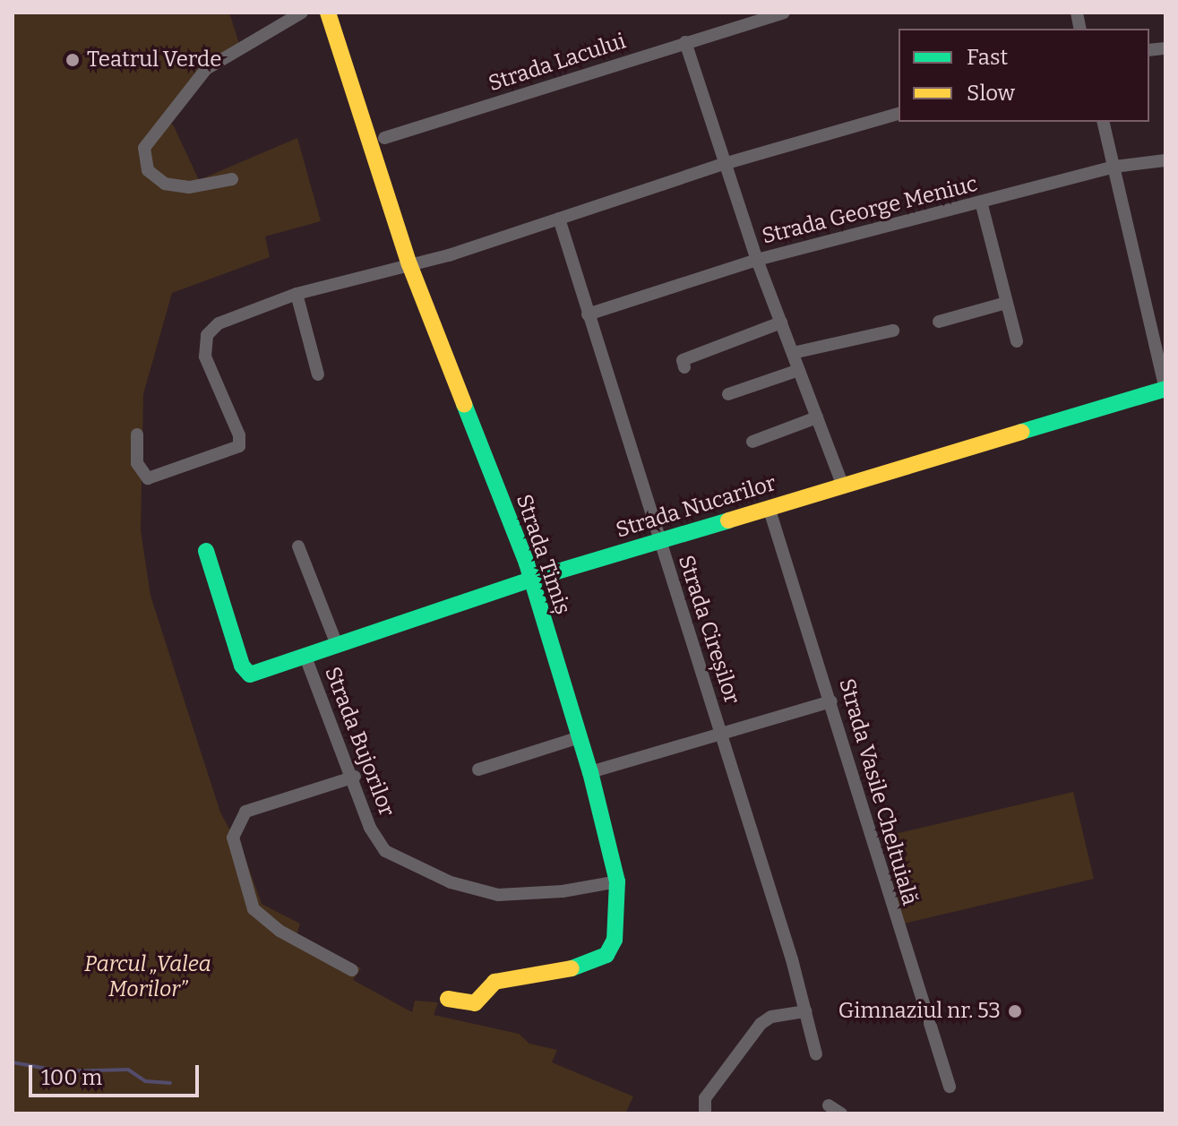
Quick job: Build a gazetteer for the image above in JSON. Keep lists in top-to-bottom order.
{
  "streets": {
    "street": [
      "Strada Lacului",
      "Strada George Meniuc",
      "Strada Nucarilor",
      "Strada Timiș",
      "Strada Cireșilor",
      "Strada Bujorilor",
      "Strada Vasile Cheltuială"
    ]
  },
  "crossings": [
    ["Strada George Meniuc", "Strada Cireșilor"],
    ["Strada Nucarilor", "Strada Timiș"],
    ["Strada Nucarilor", "Strada Cireșilor"],
    ["Strada Nucarilor", "Strada Bujorilor"],
    ["Strada Nucarilor", "Strada Vasile Cheltuială"],
    ["Strada Timiș", "Strada Bujorilor"]
  ],
  "parks": ["Parcul „Valea Morilor”"],
  "places": ["Teatrul Verde", "Gimnaziul nr. 53"],
  "legend": ["Fast", "Slow"],
  "scale_bar": "100 m"
}
